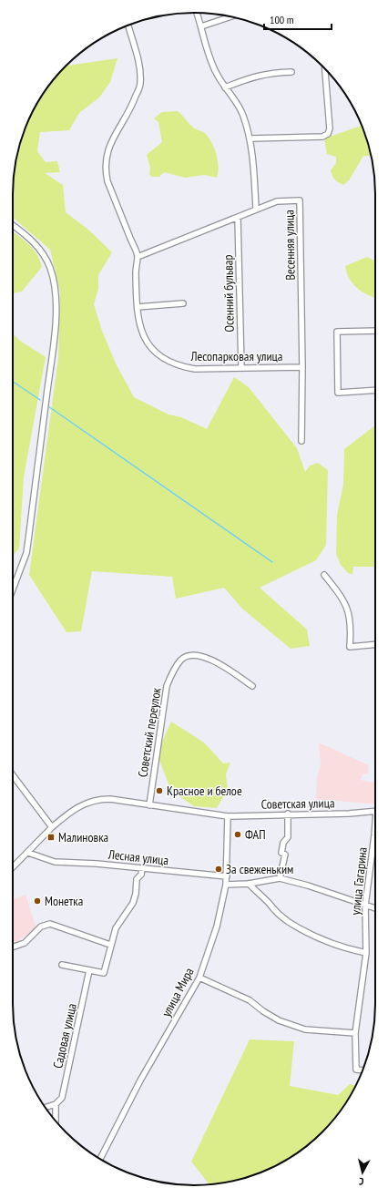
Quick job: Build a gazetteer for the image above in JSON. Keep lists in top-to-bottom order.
{
  "streets": {
    "street": [
      "Весенняя улица",
      "Осенний бульвар",
      "Лесопарковая улица",
      "Советский переулок",
      "Советская улица",
      "Лесная улица",
      "улица Гагарина",
      "улица Мира",
      "Садовая улица"
    ]
  },
  "crossings": [
    ["Весенняя улица", "Осенний бульвар"],
    ["Весенняя улица", "Лесопарковая улица"],
    ["Осенний бульвар", "Лесопарковая улица"],
    ["Советский переулок", "Советская улица"],
    ["Советская улица", "Лесная улица"],
    ["Советская улица", "улица Мира"],
    ["Лесная улица", "улица Мира"]
  ],
  "places": {
    "other": [
      "Красное и белое",
      "ФАП",
      "За свеженьким",
      "Монетка"
    ],
    "transit": ["Малиновка"]
  },
  "scale_bar": "100 m",
  "north": "bottom"
}
